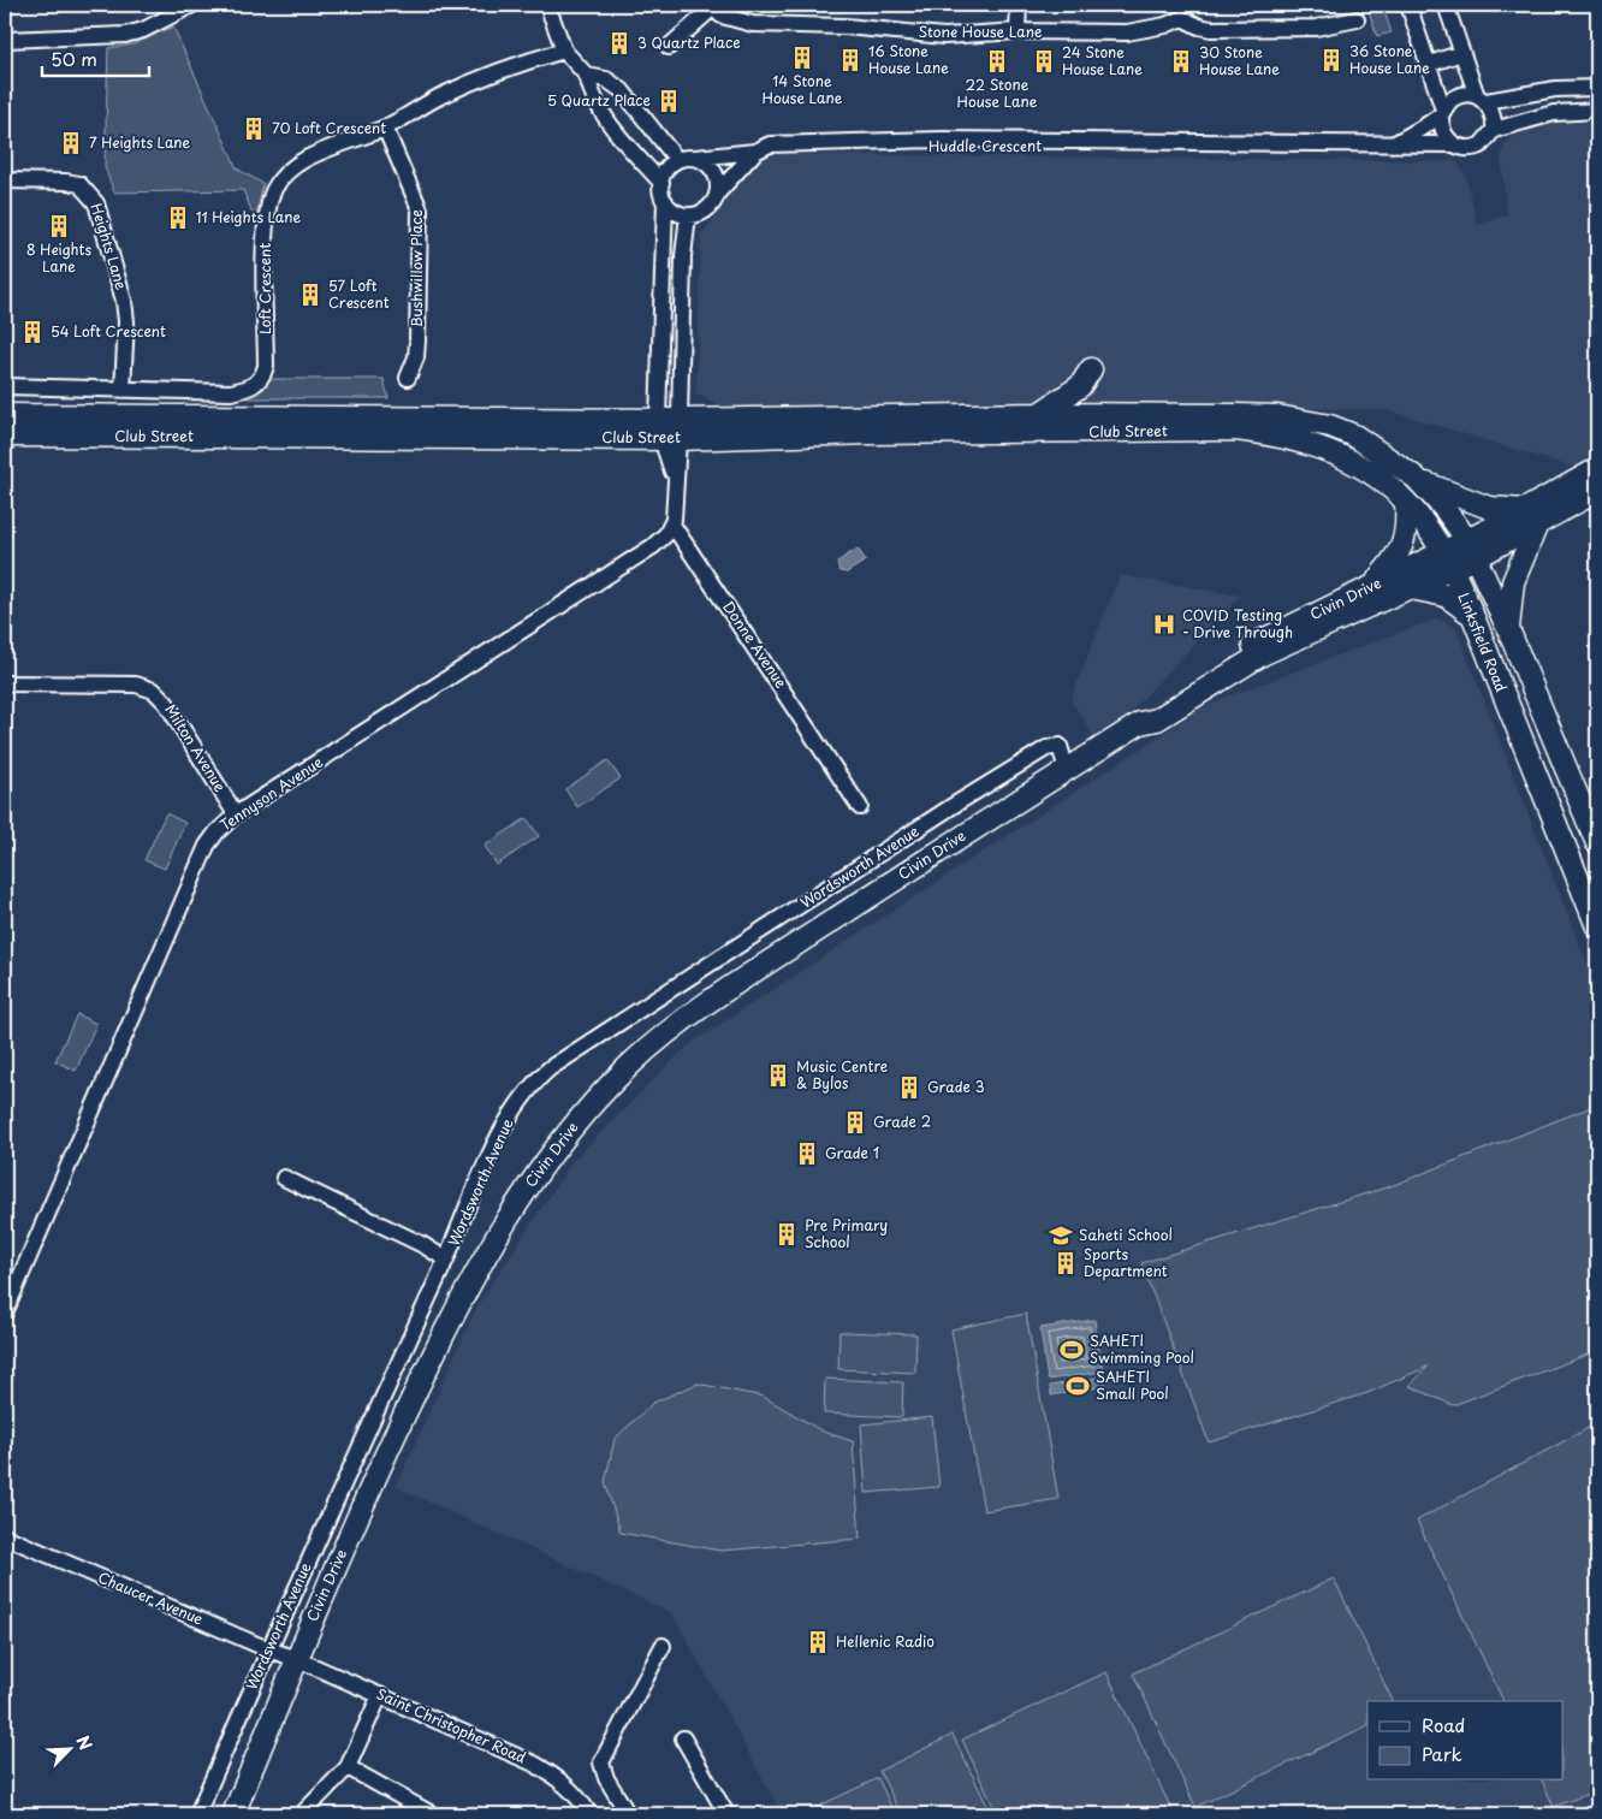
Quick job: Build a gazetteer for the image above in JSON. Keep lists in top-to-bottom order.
{
  "streets": {
    "main road": ["Club Street", "Civin Drive", "Linksfield Road"],
    "street": [
      "Stone House Lane",
      "Huddle Crescent",
      "Heights Lane",
      "Bushwillow Place",
      "Loft Crescent",
      "Donne Avenue",
      "Milton Avenue",
      "Tennyson Avenue",
      "Wordsworth Avenue",
      "Chaucer Avenue",
      "Saint Christopher Road"
    ]
  },
  "crossings": [
    ["Heights Lane", "Loft Crescent"],
    ["Bushwillow Place", "Loft Crescent"],
    ["Club Street", "Linksfield Road"],
    ["Civin Drive", "Linksfield Road"],
    ["Civin Drive", "Wordsworth Avenue"],
    ["Civin Drive", "Chaucer Avenue"],
    ["Civin Drive", "Saint Christopher Road"],
    ["Donne Avenue", "Tennyson Avenue"],
    ["Milton Avenue", "Tennyson Avenue"],
    ["Wordsworth Avenue", "Chaucer Avenue"],
    ["Chaucer Avenue", "Saint Christopher Road"]
  ],
  "places": {
    "building": [
      "3 Quartz Place",
      "14 Stone House Lane",
      "16 Stone House Lane",
      "36 Stone House Lane",
      "22 Stone House Lane",
      "24 Stone House Lane",
      "30 Stone House Lane",
      "5 Quartz Place",
      "70 Loft Crescent",
      "7 Heights Lane",
      "11 Heights Lane",
      "8 Heights Lane",
      "57 Loft Crescent",
      "54 Loft Crescent",
      "Music Centre & Bylos",
      "Grade 3",
      "Grade 2",
      "Grade 1",
      "Pre Primary School",
      "Sports Department",
      "Hellenic Radio"
    ],
    "hospital": ["COVID Testing - Drive Through"],
    "school or university": ["Saheti School"],
    "sports": ["SAHETI Swimming Pool", "SAHETI Small Pool"]
  },
  "legend": ["Road", "Park"],
  "scale_bar": "50 m",
  "north": "top right"
}
